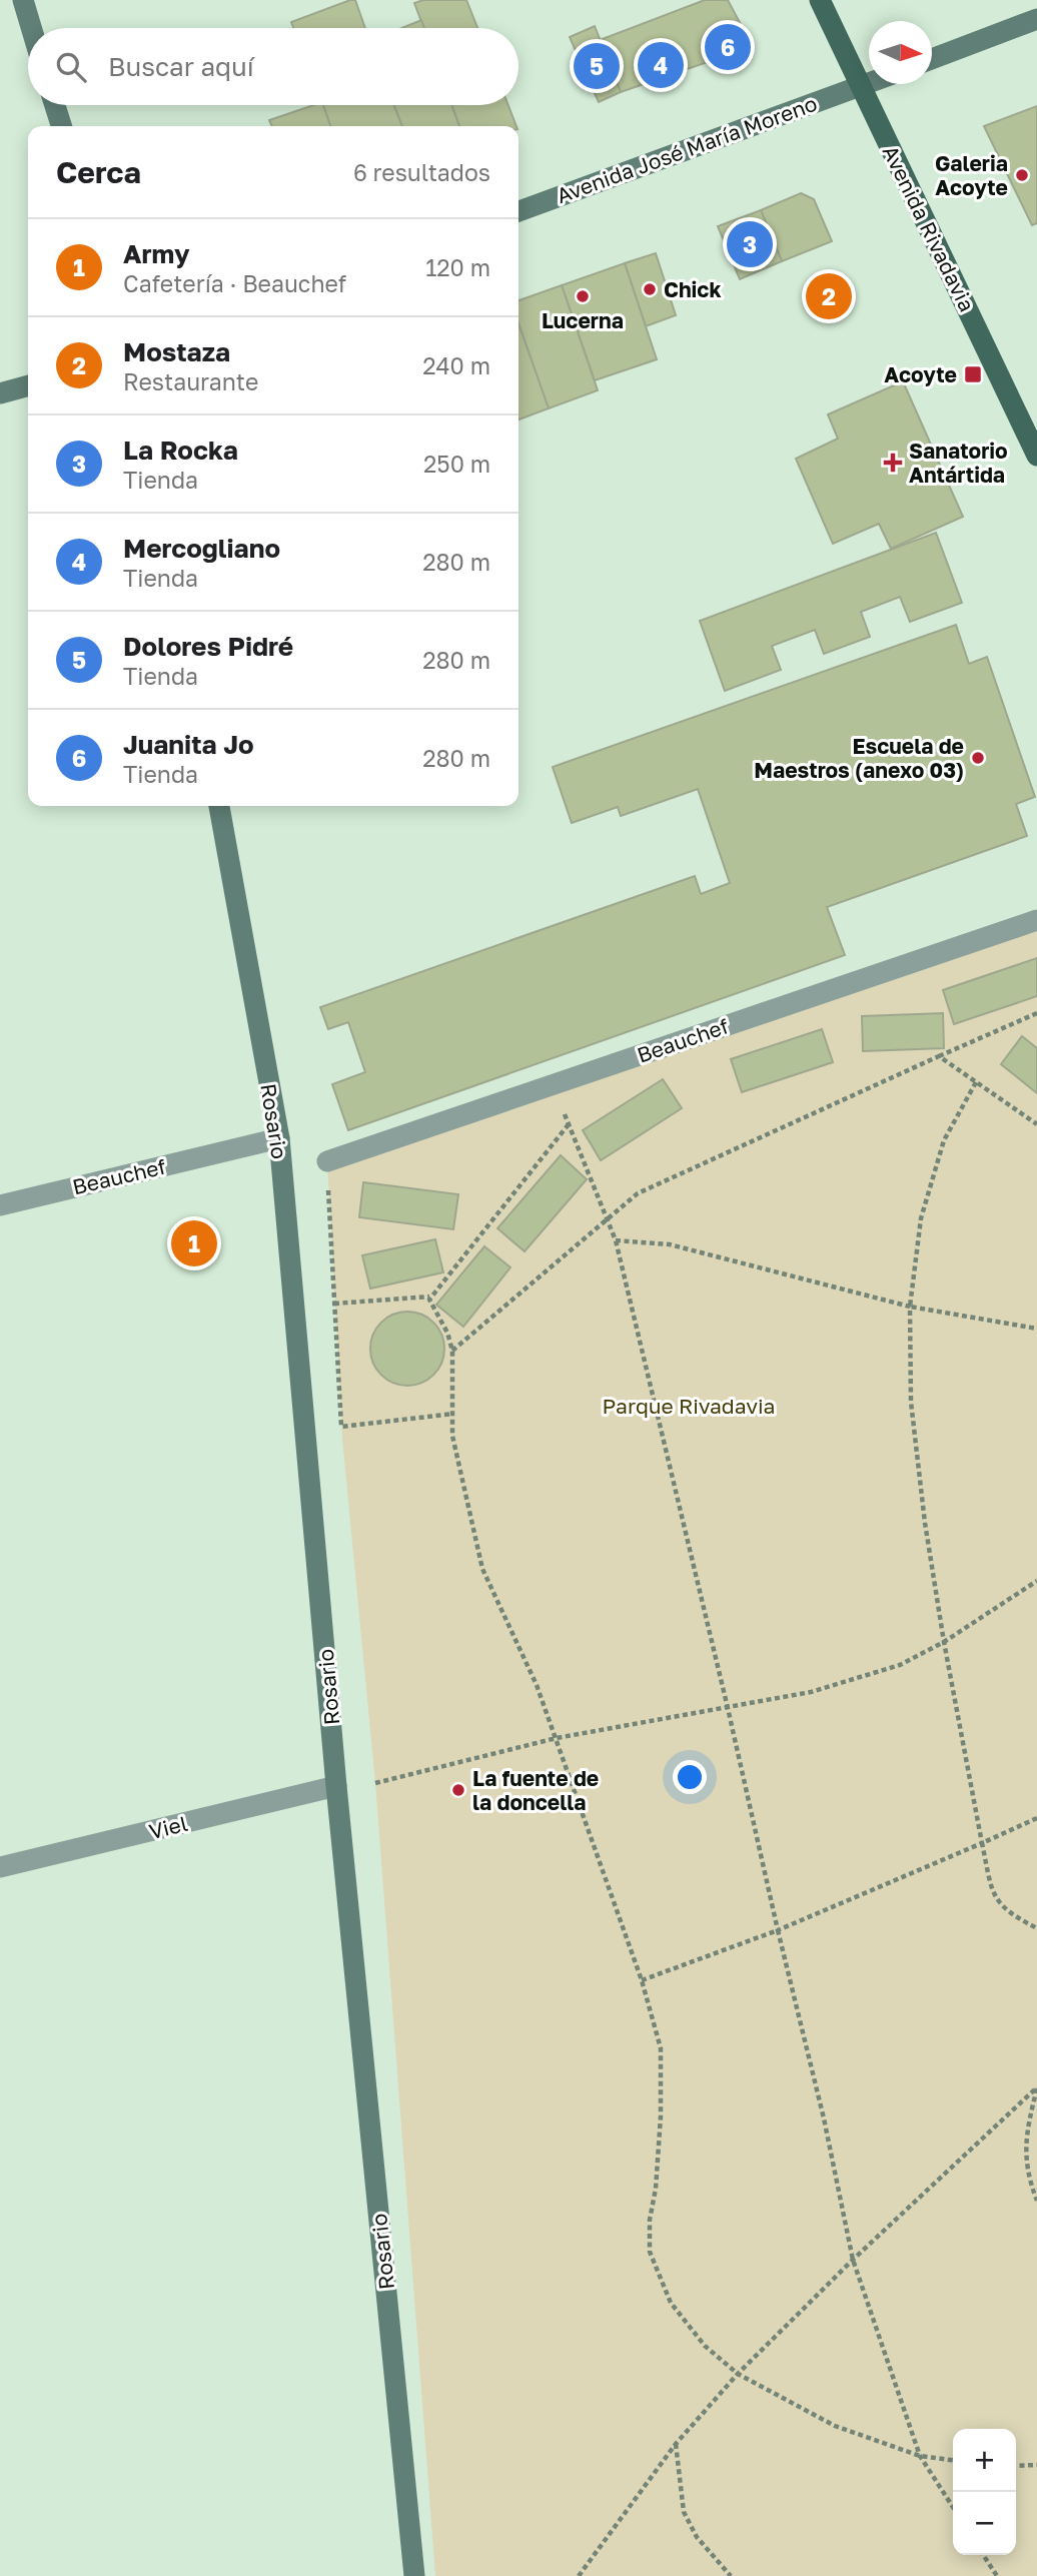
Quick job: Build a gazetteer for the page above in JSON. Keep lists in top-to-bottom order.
{
  "streets": {
    "main road": ["Avenida Rivadavia"],
    "street": [
      "Avenida José María Moreno",
      "Beauchef",
      "Rosario",
      "Viel"
    ]
  },
  "crossings": [
    ["Avenida José María Moreno", "Avenida Rivadavia"],
    ["Beauchef", "Rosario"],
    ["Rosario", "Viel"]
  ],
  "parks": ["Parque Rivadavia"],
  "places": {
    "other": [
      "Galeria Acoyte",
      "Chick",
      "Lucerna",
      "Escuela de Maestros (anexo 03)",
      "La fuente de la doncella"
    ],
    "transit": ["Acoyte"],
    "health": ["Sanatorio Antártida"]
  },
  "north": "right",
  "page": {
    "pins": [
      "6",
      "4",
      "5",
      "3",
      "2",
      "1"
    ],
    "search": "Buscar aquí",
    "heading": ["Cerca", "6 resultados"],
    "list": [
      {
        "mark": "1",
        "name": "Army",
        "note": "Cafetería · Beauchef",
        "value": "120 m"
      },
      {
        "mark": "2",
        "name": "Mostaza",
        "note": "Restaurante",
        "value": "240 m"
      },
      {
        "mark": "3",
        "name": "La Rocka",
        "note": "Tienda",
        "value": "250 m"
      },
      {
        "mark": "4",
        "name": "Mercogliano",
        "note": "Tienda",
        "value": "280 m"
      },
      {
        "mark": "5",
        "name": "Dolores Pidré",
        "note": "Tienda",
        "value": "280 m"
      },
      {
        "mark": "6",
        "name": "Juanita Jo",
        "note": "Tienda",
        "value": "280 m"
      }
    ],
    "map_buttons": ["+", "−"]
  }
}
